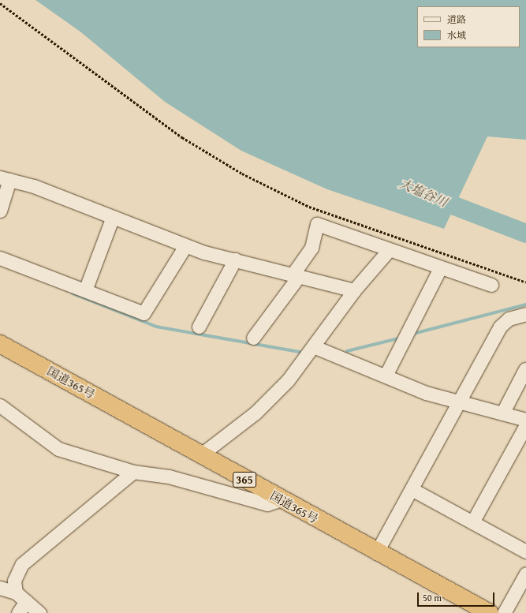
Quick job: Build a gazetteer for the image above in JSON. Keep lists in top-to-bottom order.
{
  "streets": {
    "highway": ["国道365号", "365"]
  },
  "water": ["大塩谷川"],
  "legend": ["道路", "水域"],
  "scale_bar": "50 m"
}
